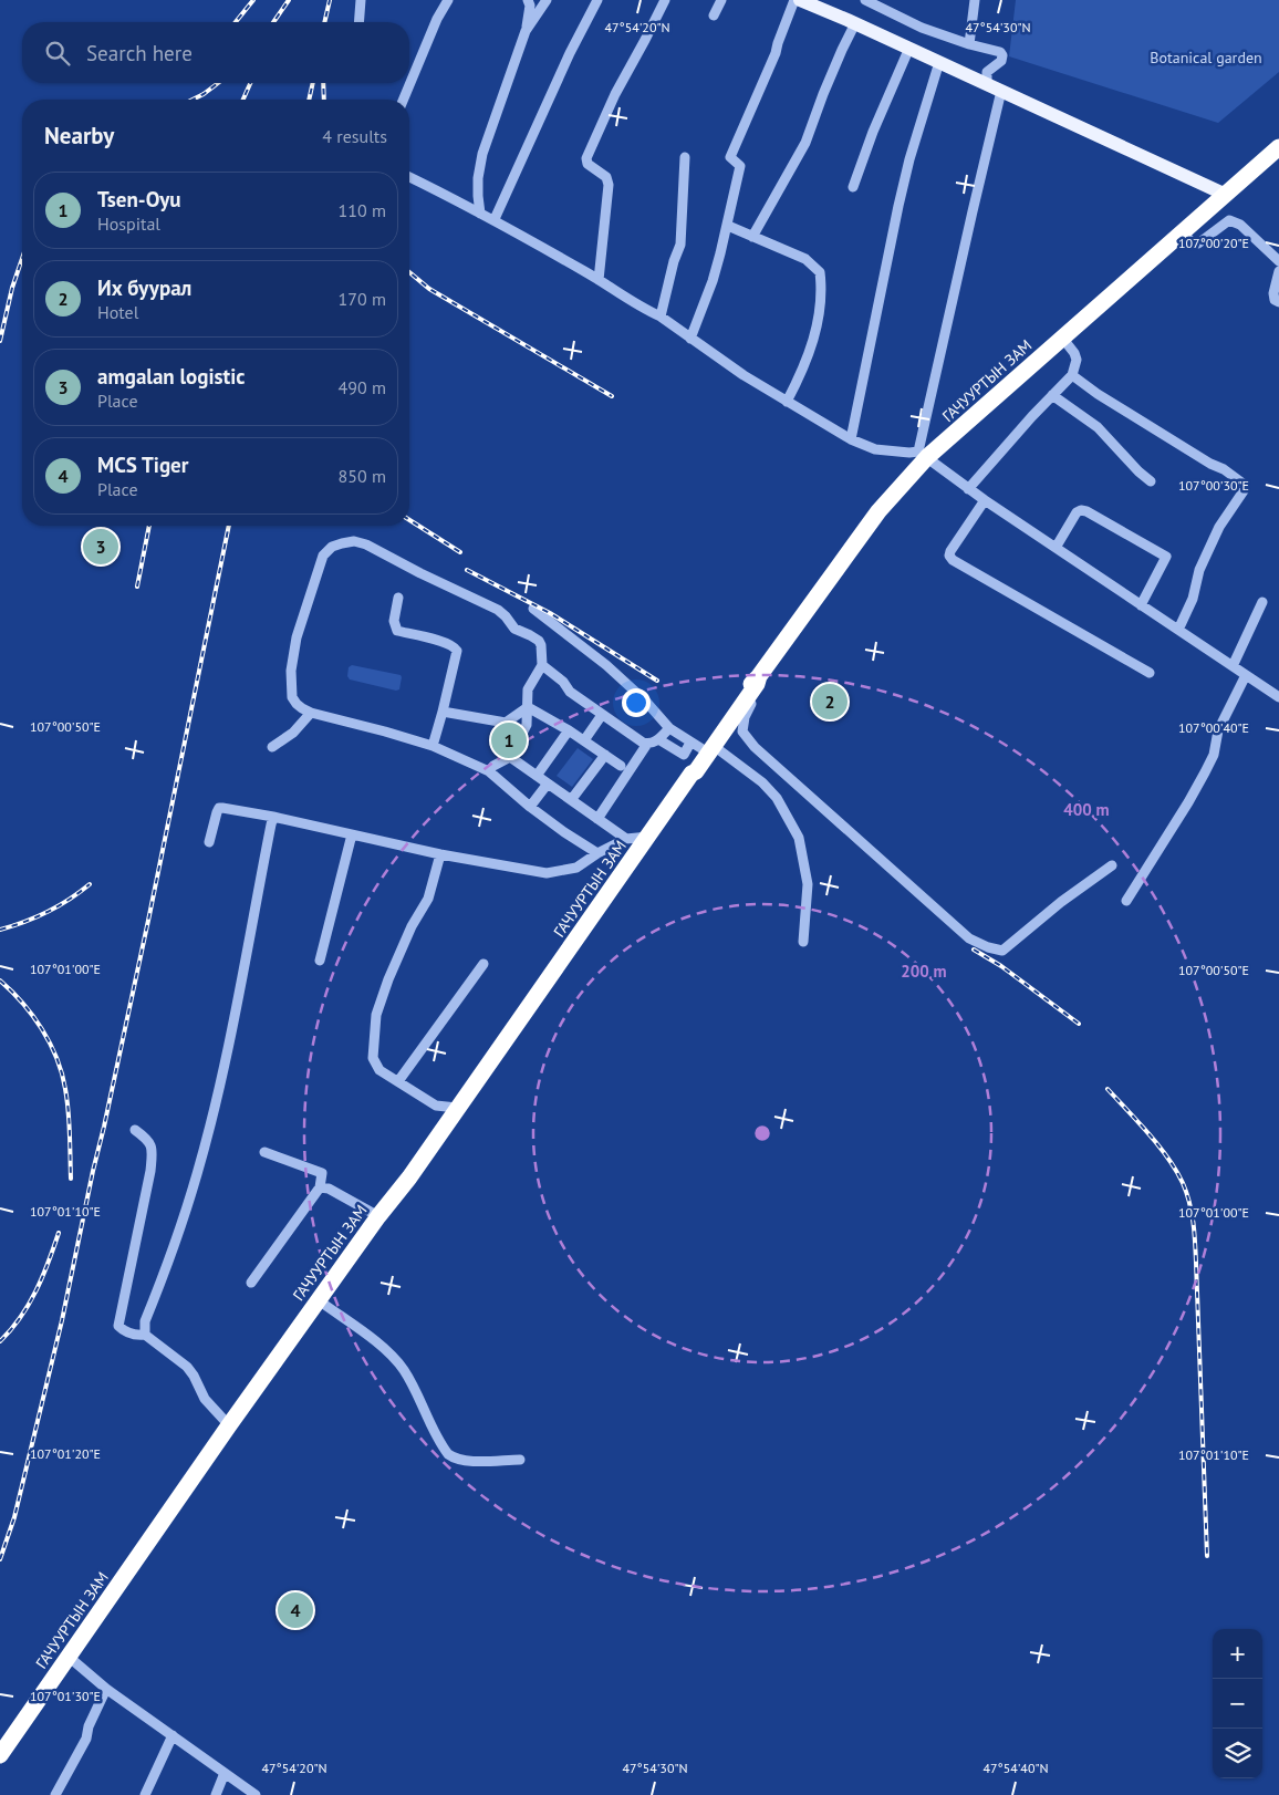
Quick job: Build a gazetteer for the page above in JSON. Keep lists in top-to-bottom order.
{
  "streets": {
    "highway": ["ГАЧУУРТЫН ЗАМ"]
  },
  "parks": ["Botanical garden"],
  "page": {
    "search": "Search here",
    "heading": ["Nearby", "4 results"],
    "list": [
      {
        "mark": "1",
        "name": "Tsen-Oyu",
        "note": "Hospital",
        "value": "110 m"
      },
      {
        "mark": "2",
        "name": "Их буурал",
        "note": "Hotel",
        "value": "170 m"
      },
      {
        "mark": "3",
        "name": "amgalan logistic",
        "note": "Place",
        "value": "490 m"
      },
      {
        "mark": "4",
        "name": "MCS Tiger",
        "note": "Place",
        "value": "850 m"
      }
    ],
    "pins": [
      "3",
      "2",
      "1",
      "4"
    ],
    "map_buttons": ["+", "−"]
  },
  "coordinates": [
    "47°54'20\"N",
    "47°54'30\"N",
    "107°00'20\"E",
    "107°00'30\"E",
    "107°00'50\"E",
    "107°00'40\"E",
    "107°01'00\"E",
    "107°01'10\"E",
    "107°01'20\"E",
    "107°01'30\"E",
    "47°54'40\"N"
  ],
  "rings": ["400 m", "200 m"]
}
